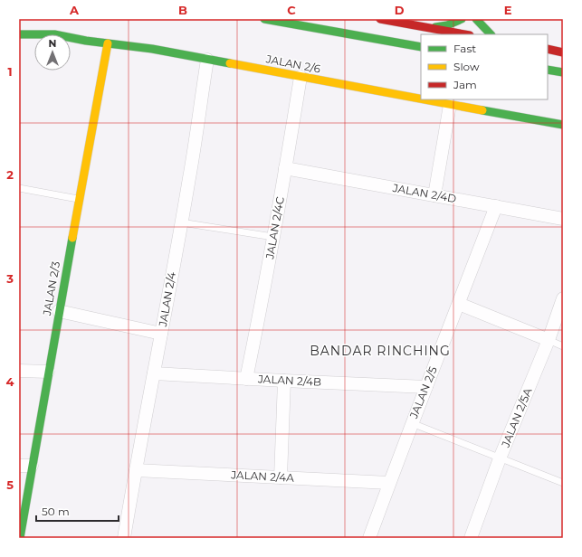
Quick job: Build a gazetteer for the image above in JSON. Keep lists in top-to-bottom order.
{
  "streets": {
    "street": [
      "JALAN 2/6",
      "JALAN 2/4D",
      "JALAN 2/4C",
      "JALAN 2/3",
      "JALAN 2/4",
      "JALAN 2/4B",
      "JALAN 2/5",
      "JALAN 2/5A",
      "JALAN 2/4A"
    ]
  },
  "crossings": [
    ["JALAN 2/6", "JALAN 2/4C"],
    ["JALAN 2/6", "JALAN 2/3"],
    ["JALAN 2/6", "JALAN 2/4"],
    ["JALAN 2/4D", "JALAN 2/4C"],
    ["JALAN 2/4D", "JALAN 2/5"],
    ["JALAN 2/4C", "JALAN 2/4B"],
    ["JALAN 2/4", "JALAN 2/4B"],
    ["JALAN 2/4", "JALAN 2/4A"],
    ["JALAN 2/4B", "JALAN 2/5"],
    ["JALAN 2/5", "JALAN 2/4A"]
  ],
  "districts": ["BANDAR RINCHING"],
  "legend": ["Fast", "Slow", "Jam"],
  "scale_bar": "50 m",
  "north": "top",
  "grid": {
    "columns": [
      "A",
      "B",
      "C",
      "D",
      "E"
    ],
    "rows": [
      "1",
      "2",
      "3",
      "4",
      "5"
    ]
  }
}
